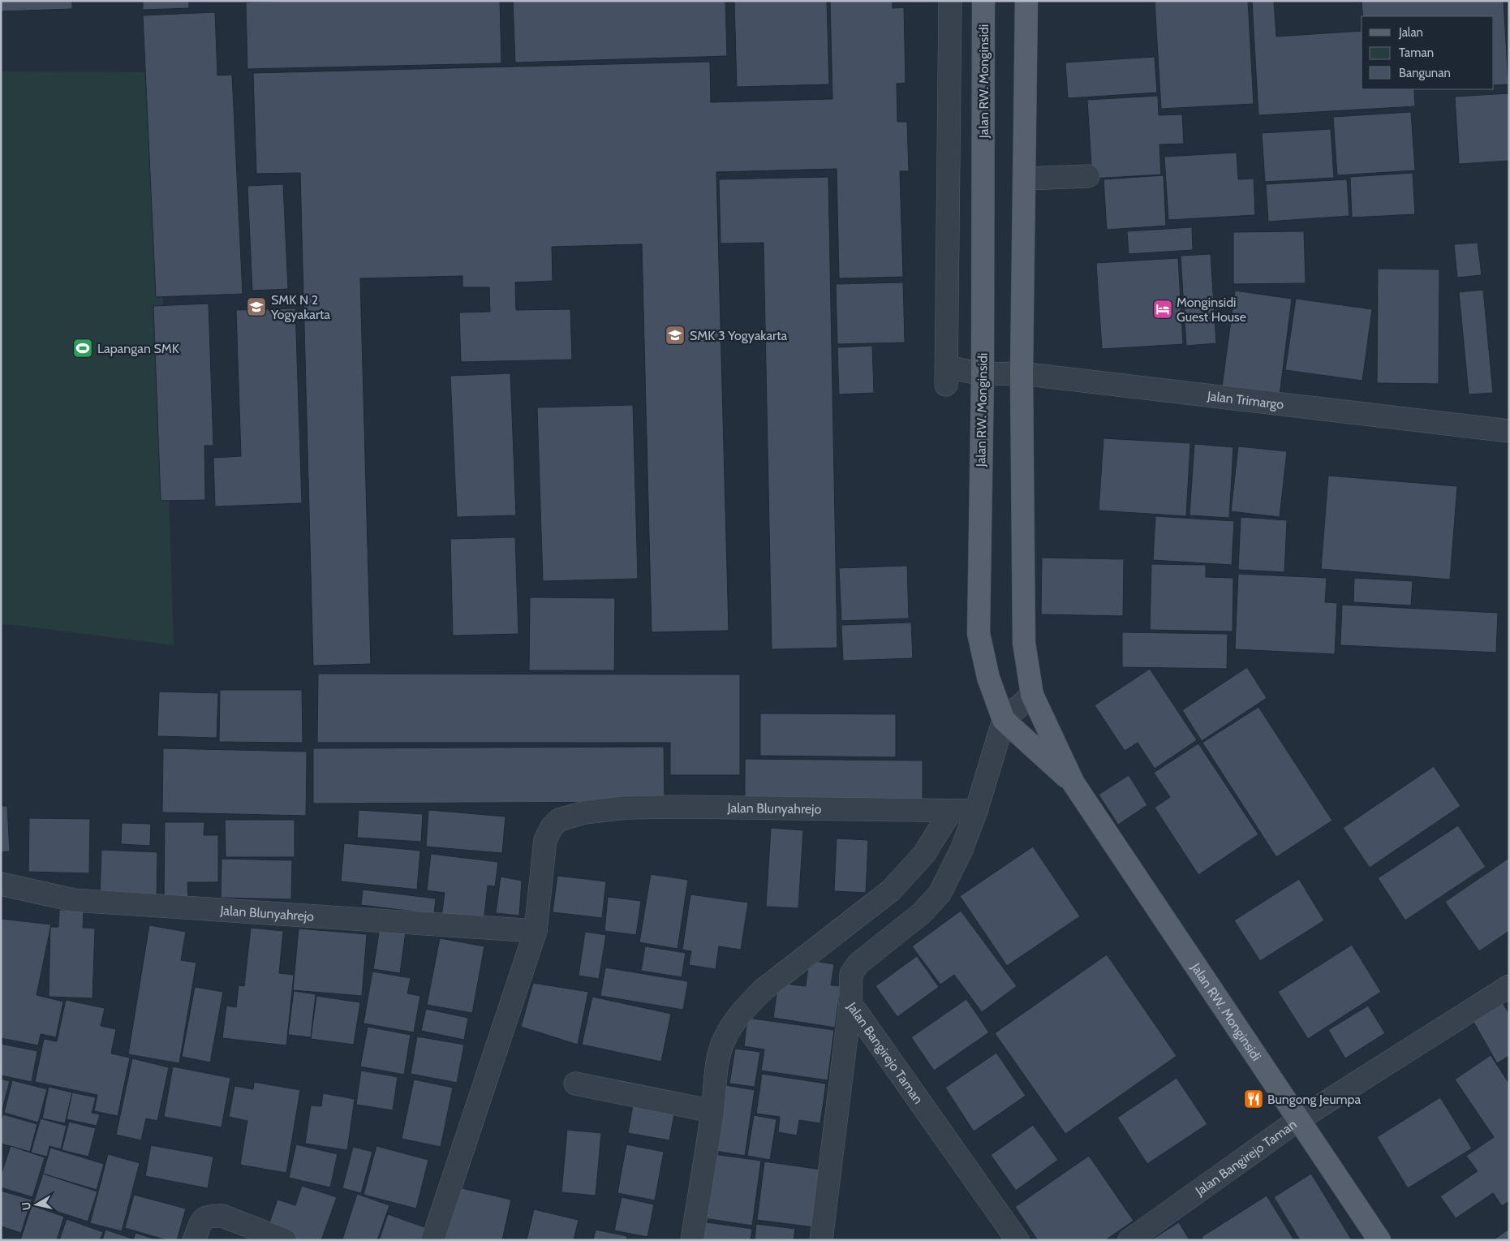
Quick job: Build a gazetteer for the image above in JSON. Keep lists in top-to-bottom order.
{
  "streets": {
    "main road": ["Jalan RW. Monginsidi"],
    "street": ["Jalan Trimargo", "Jalan Blunyahrejo", "Jalan Bangirejo Taman"]
  },
  "crossings": [
    ["Jalan RW. Monginsidi", "Jalan Trimargo"],
    ["Jalan RW. Monginsidi", "Jalan Bangirejo Taman"],
    ["Jalan Blunyahrejo", "Jalan Bangirejo Taman"]
  ],
  "places": {
    "school or university": ["SMK N 2 Yogyakarta", "SMK 3 Yogyakarta"],
    "hotel": ["Monginsidi Guest House"],
    "sports": ["Lapangan SMK"],
    "restaurant": ["Bungong Jeumpa"]
  },
  "legend": ["Jalan", "Taman", "Bangunan"],
  "north": "left"
}
